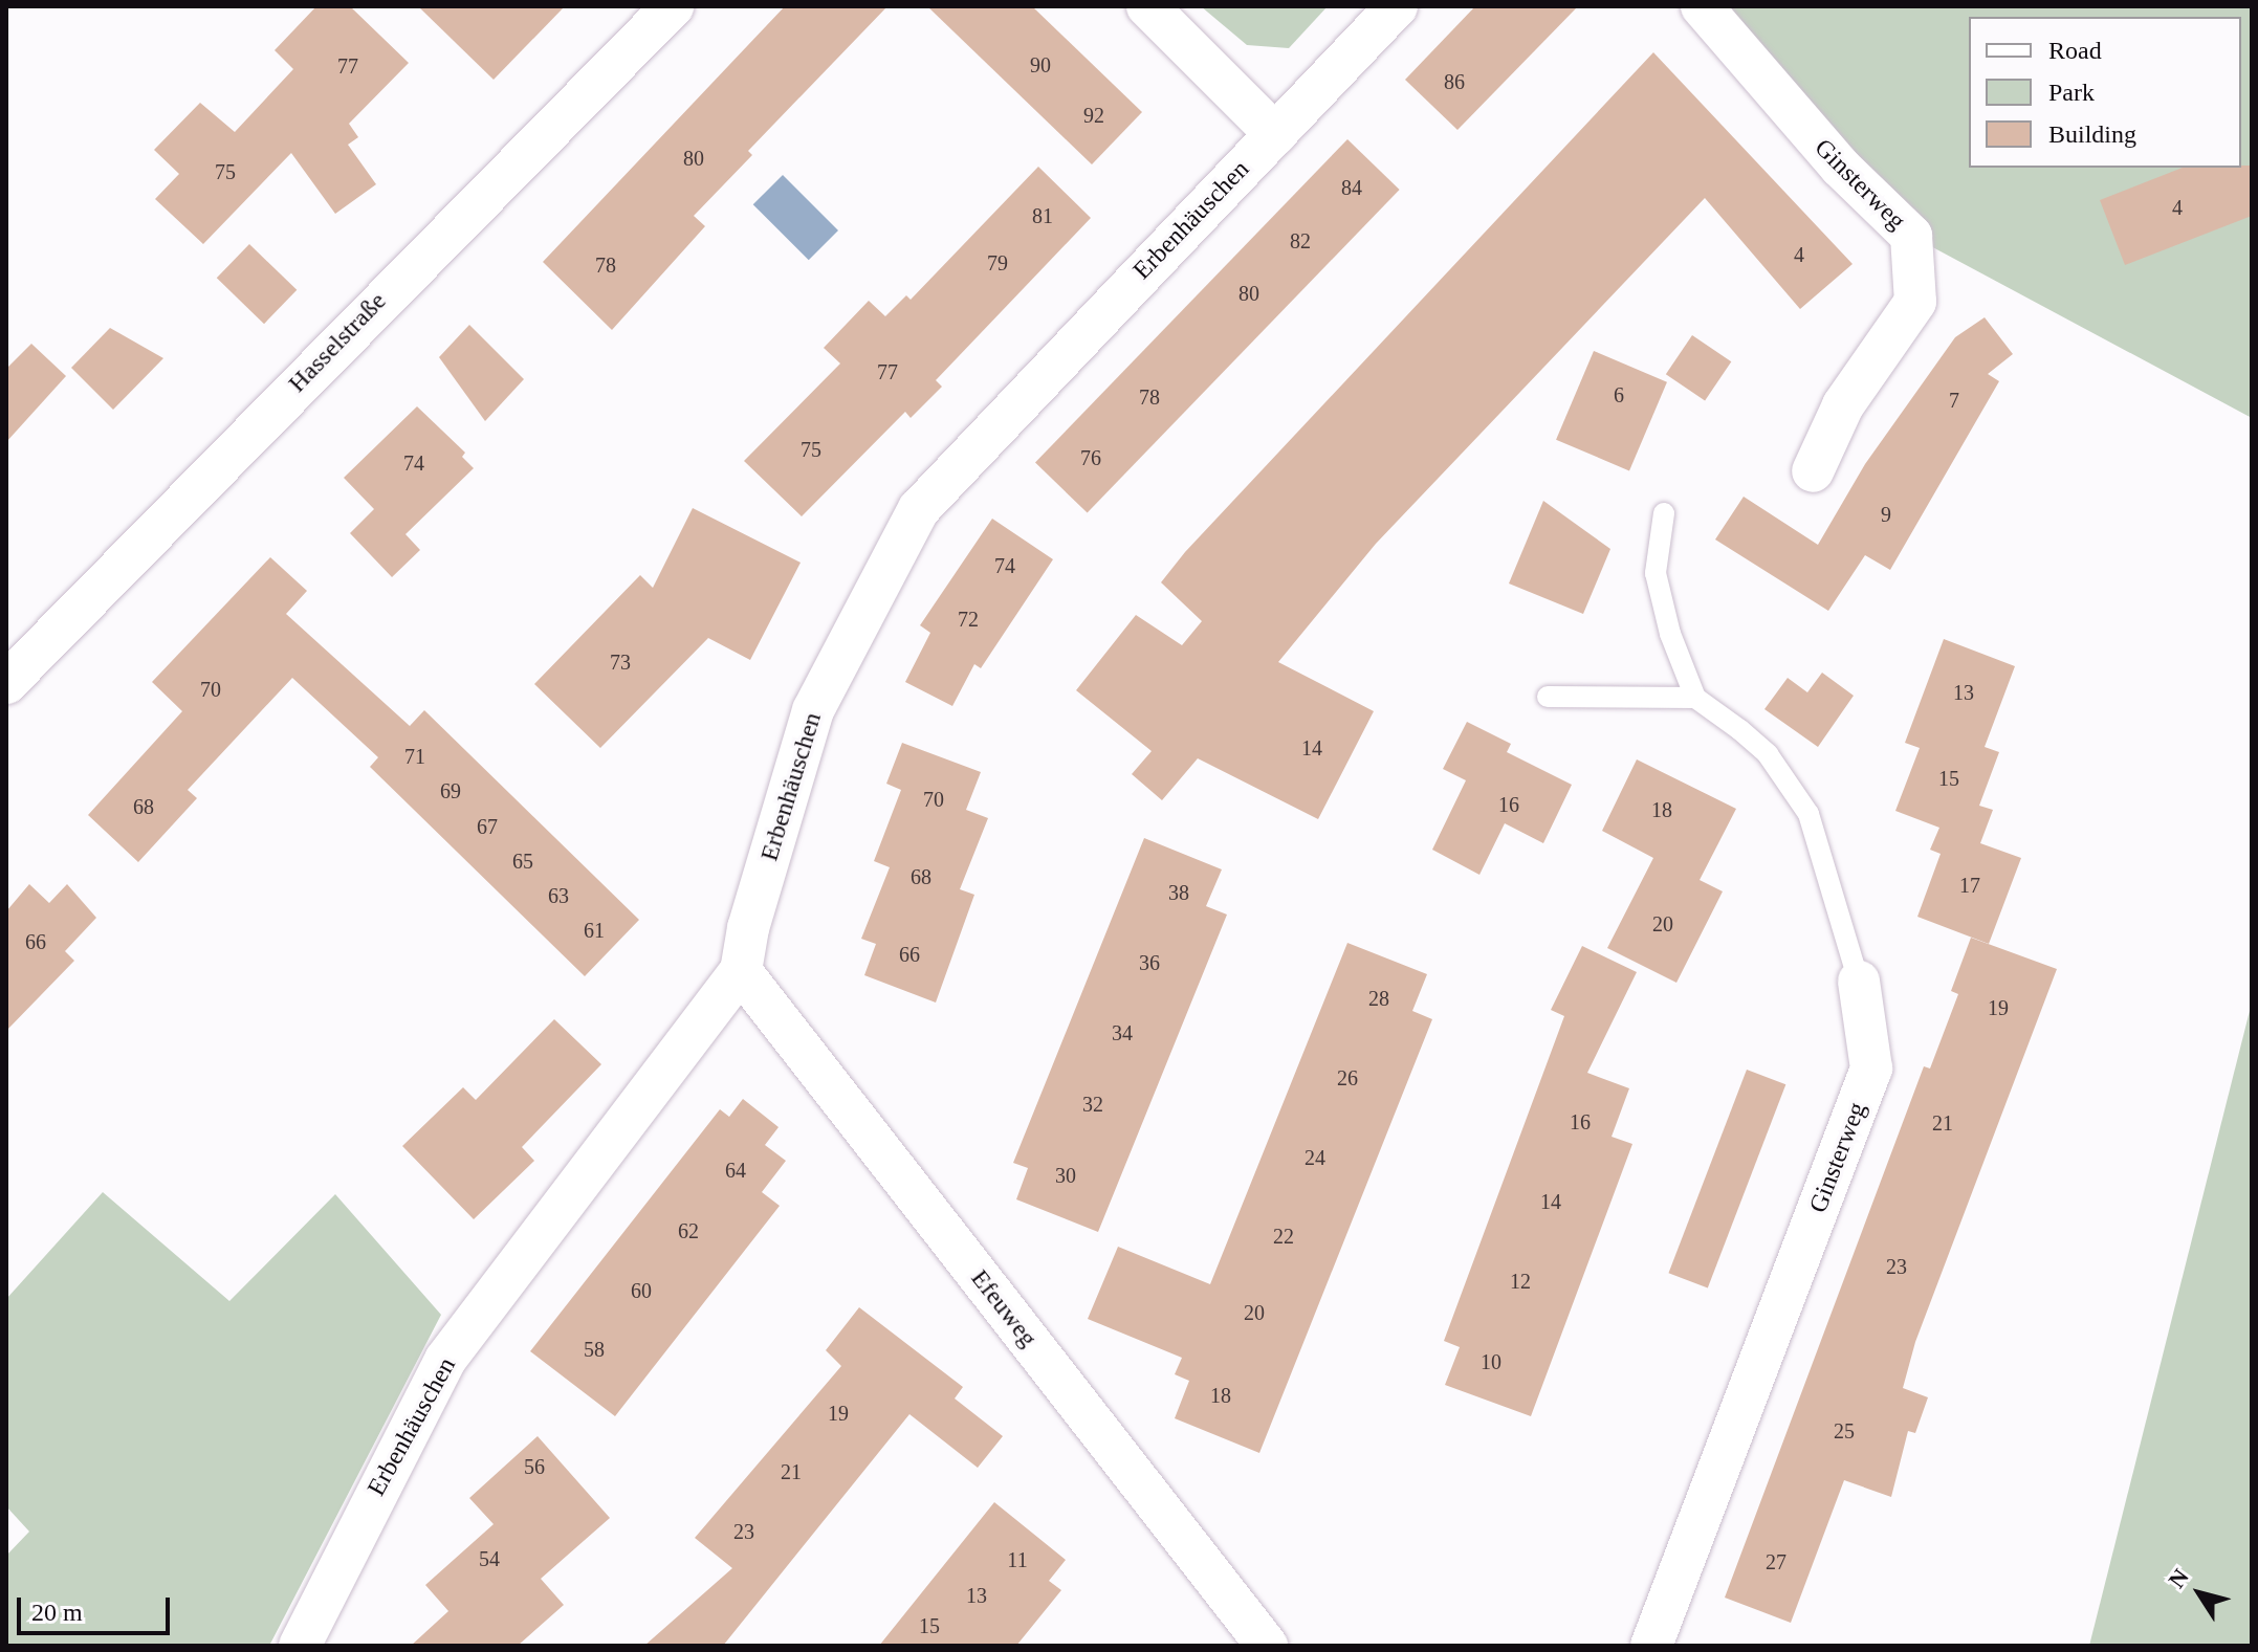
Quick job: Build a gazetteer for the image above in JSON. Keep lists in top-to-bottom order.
{
  "streets": {
    "street": [
      "Ginsterweg",
      "Erbenhäuschen",
      "Hasselstraße",
      "Efeuweg"
    ]
  },
  "crossings": [
    ["Erbenhäuschen", "Efeuweg"]
  ],
  "house_numbers": [
    "90",
    "77",
    "86",
    "92",
    "80",
    "75",
    "84",
    "4",
    "81",
    "82",
    "4",
    "79",
    "78",
    "80",
    "77",
    "6",
    "78",
    "7",
    "75",
    "76",
    "74",
    "9",
    "74",
    "72",
    "73",
    "70",
    "13",
    "14",
    "71",
    "15",
    "69",
    "70",
    "16",
    "68",
    "18",
    "67",
    "65",
    "68",
    "17",
    "38",
    "63",
    "20",
    "61",
    "66",
    "66",
    "36",
    "28",
    "19",
    "34",
    "26",
    "32",
    "16",
    "21",
    "24",
    "64",
    "30",
    "14",
    "62",
    "22",
    "23",
    "12",
    "60",
    "20",
    "58",
    "10",
    "18",
    "19",
    "25",
    "56",
    "21",
    "23",
    "54",
    "11",
    "27",
    "13",
    "15"
  ],
  "legend": ["Road", "Park", "Building"],
  "scale_bar": "20 m",
  "north": "top left"
}
